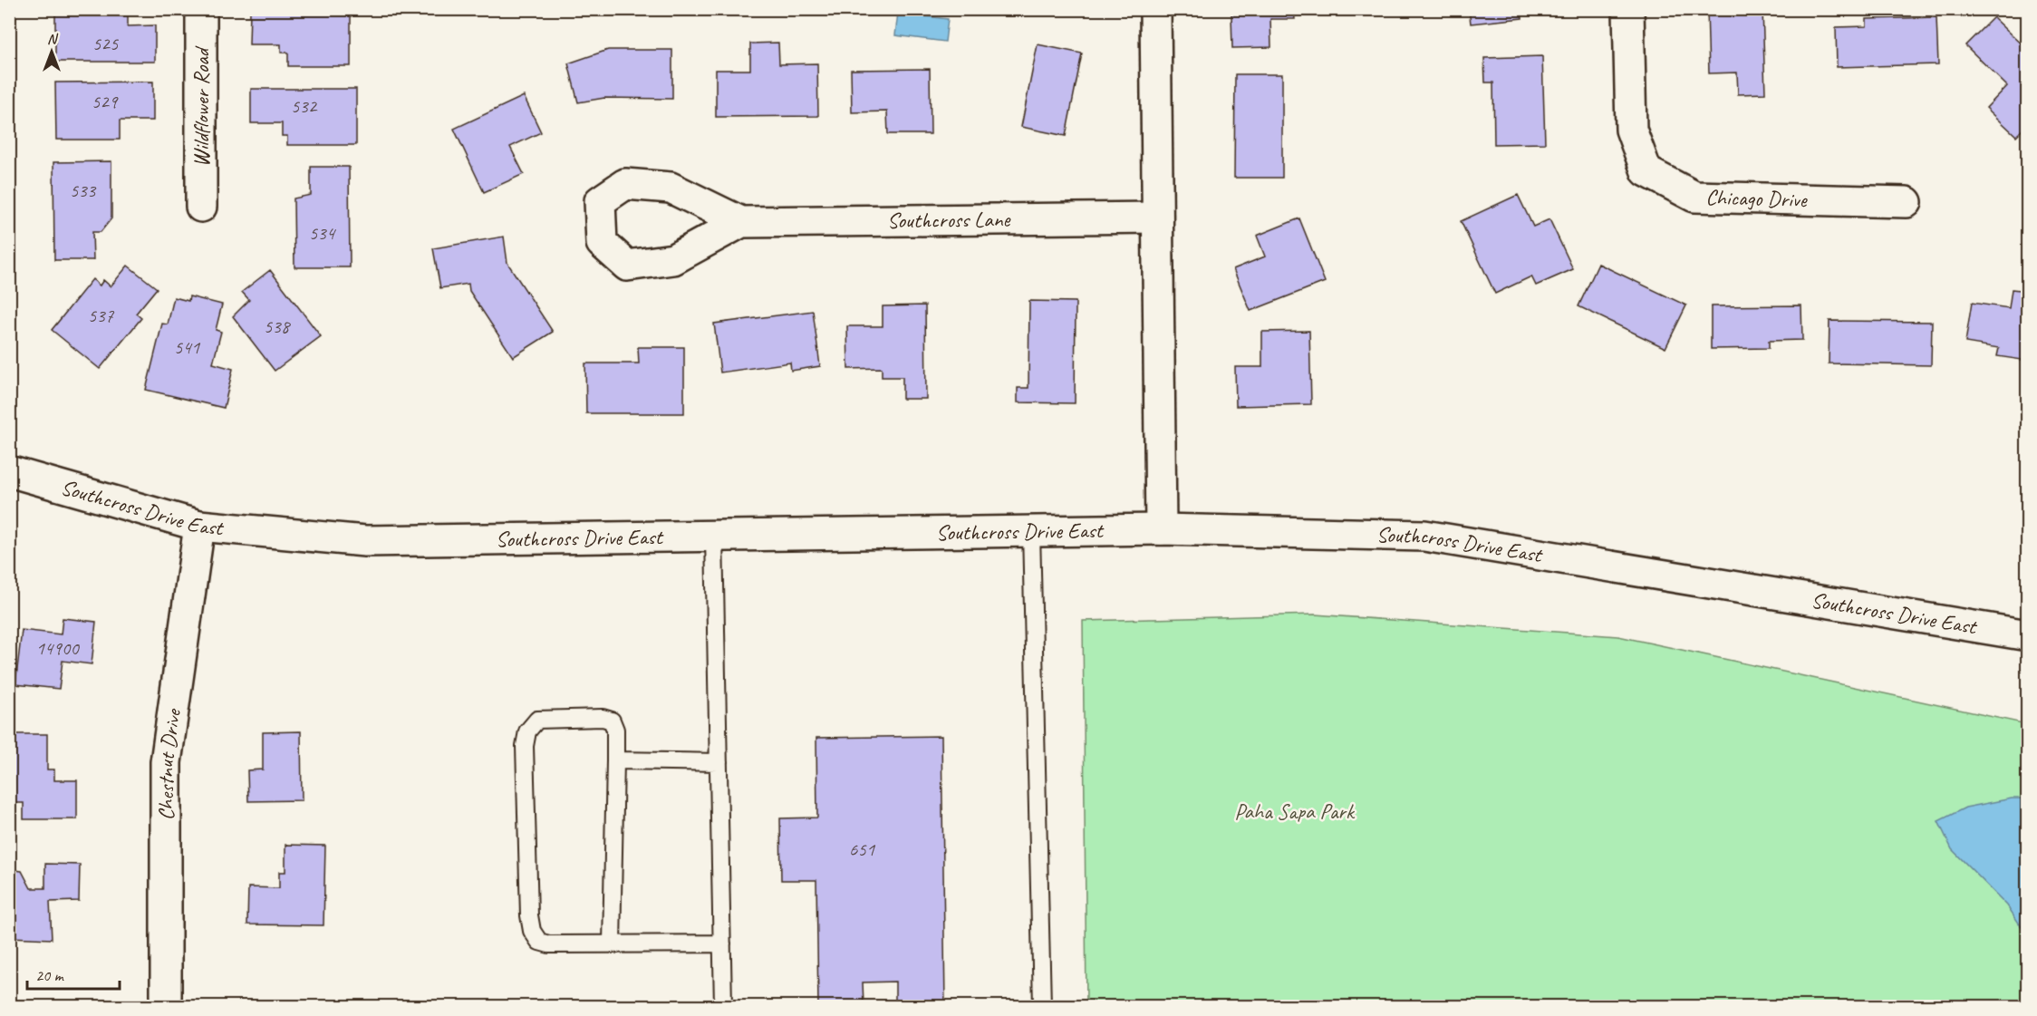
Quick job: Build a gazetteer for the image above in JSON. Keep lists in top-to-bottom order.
{
  "streets": {
    "street": [
      "Wildflower Road",
      "Chicago Drive",
      "Southcross Lane",
      "Southcross Drive East",
      "Chestnut Drive"
    ]
  },
  "crossings": [
    ["Southcross Drive East", "Chestnut Drive"]
  ],
  "parks": ["Paha Sapa Park"],
  "house_numbers": [
    "525",
    "529",
    "532",
    "533",
    "534",
    "537",
    "538",
    "541",
    "14900",
    "651"
  ],
  "scale_bar": "20 m",
  "north": "top"
}
